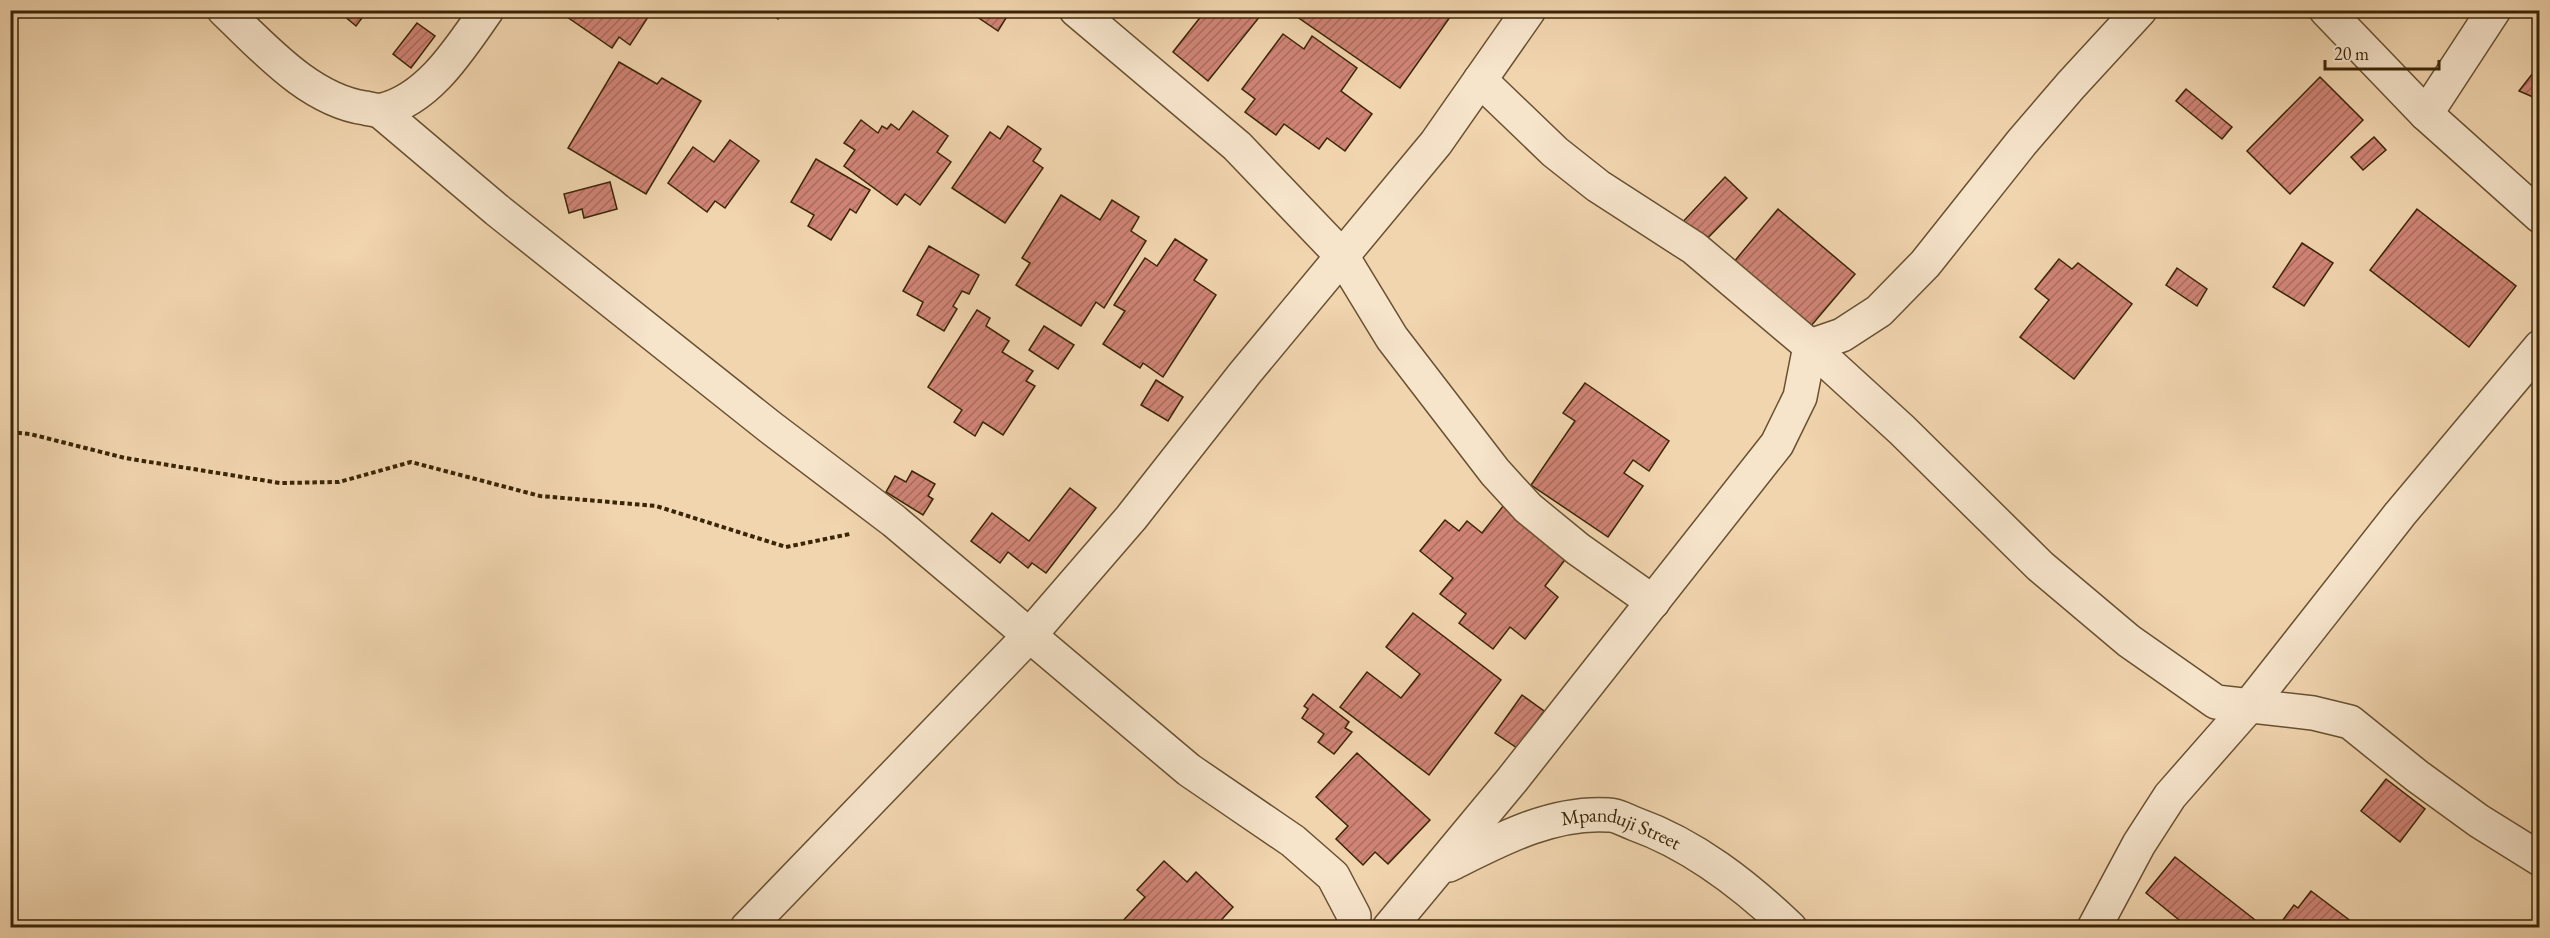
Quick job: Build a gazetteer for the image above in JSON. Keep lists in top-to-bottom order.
{
  "streets": {
    "street": ["Mpanduji Street"]
  },
  "scale_bar": "20 m"
}
